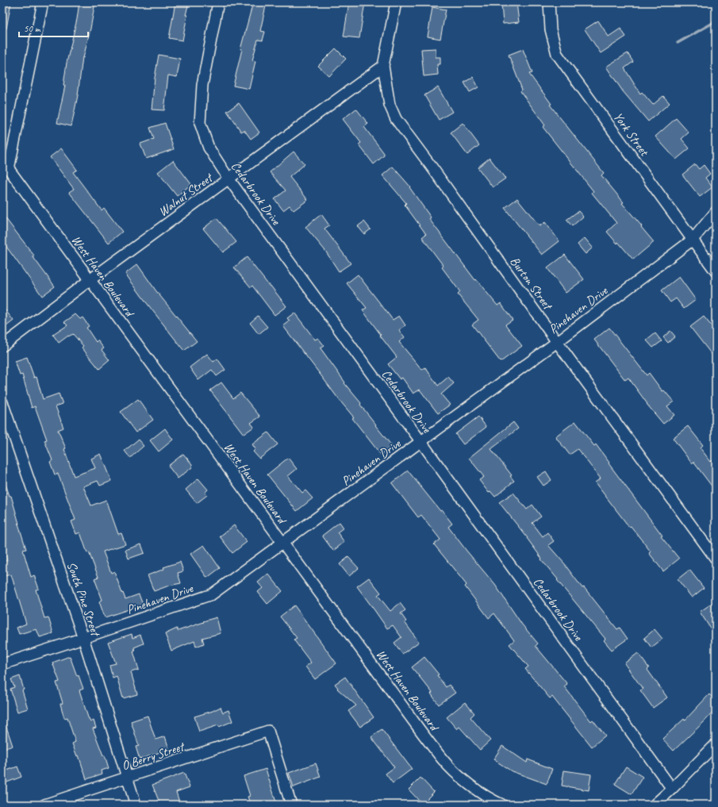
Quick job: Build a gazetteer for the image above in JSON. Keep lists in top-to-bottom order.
{
  "streets": {
    "street": [
      "York Street",
      "Cedarbrook Drive",
      "Walnut Street",
      "West Haven Boulevard",
      "Burton Street",
      "Pinehaven Drive",
      "South Pine Street",
      "O Berry Street"
    ]
  },
  "crossings": [
    ["York Street", "Pinehaven Drive"],
    ["Cedarbrook Drive", "Walnut Street"],
    ["Cedarbrook Drive", "Pinehaven Drive"],
    ["Walnut Street", "West Haven Boulevard"],
    ["Walnut Street", "Burton Street"],
    ["West Haven Boulevard", "Pinehaven Drive"],
    ["Burton Street", "Pinehaven Drive"],
    ["Pinehaven Drive", "South Pine Street"],
    ["South Pine Street", "O Berry Street"]
  ],
  "scale_bar": "50 m"
}
